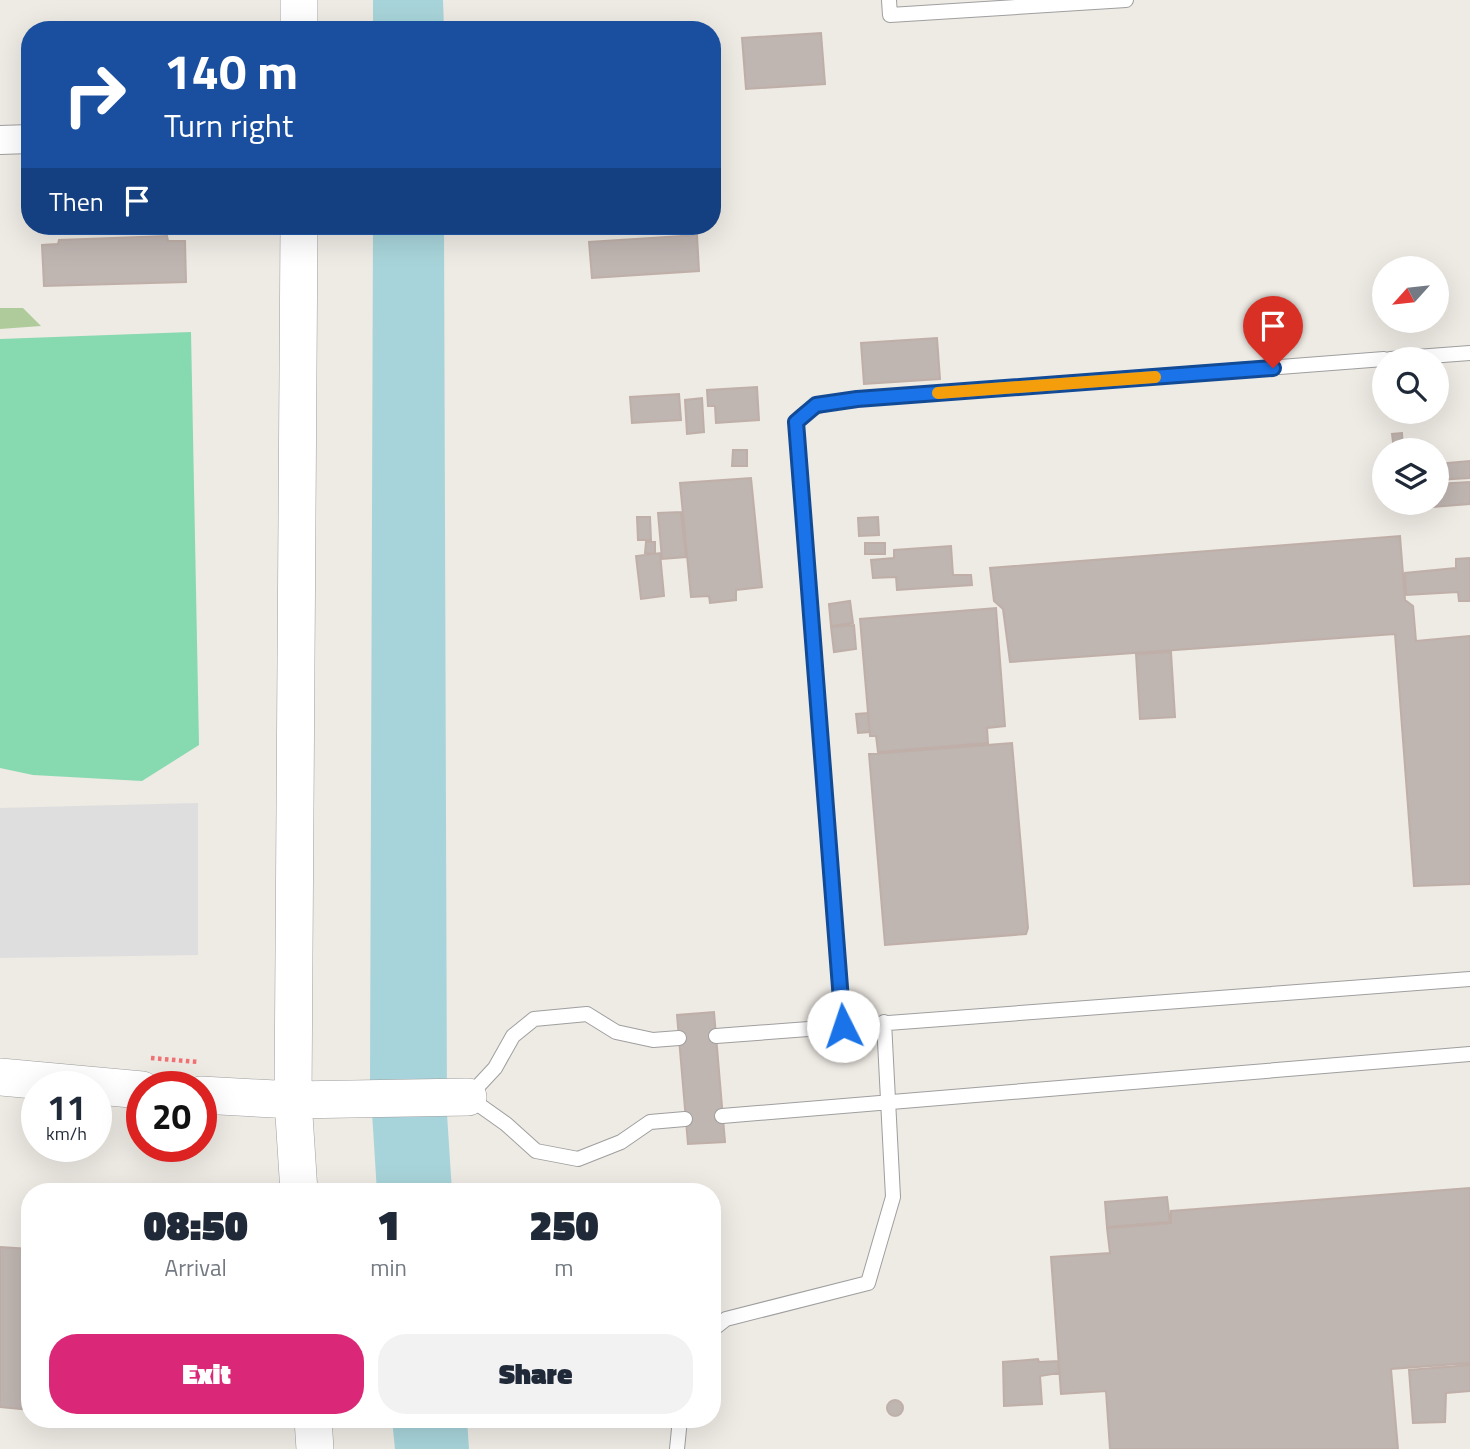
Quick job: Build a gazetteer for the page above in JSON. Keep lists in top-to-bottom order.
{
  "north": "bottom left",
  "page": {
    "turn": ["140 m", "Turn right"],
    "then": "Then",
    "speed": "11 km/h",
    "limit": "20",
    "eta": [
      "08:50",
      "Arrival",
      "1",
      "min",
      "250",
      "m"
    ],
    "buttons": ["Exit", "Share"]
  }
}
